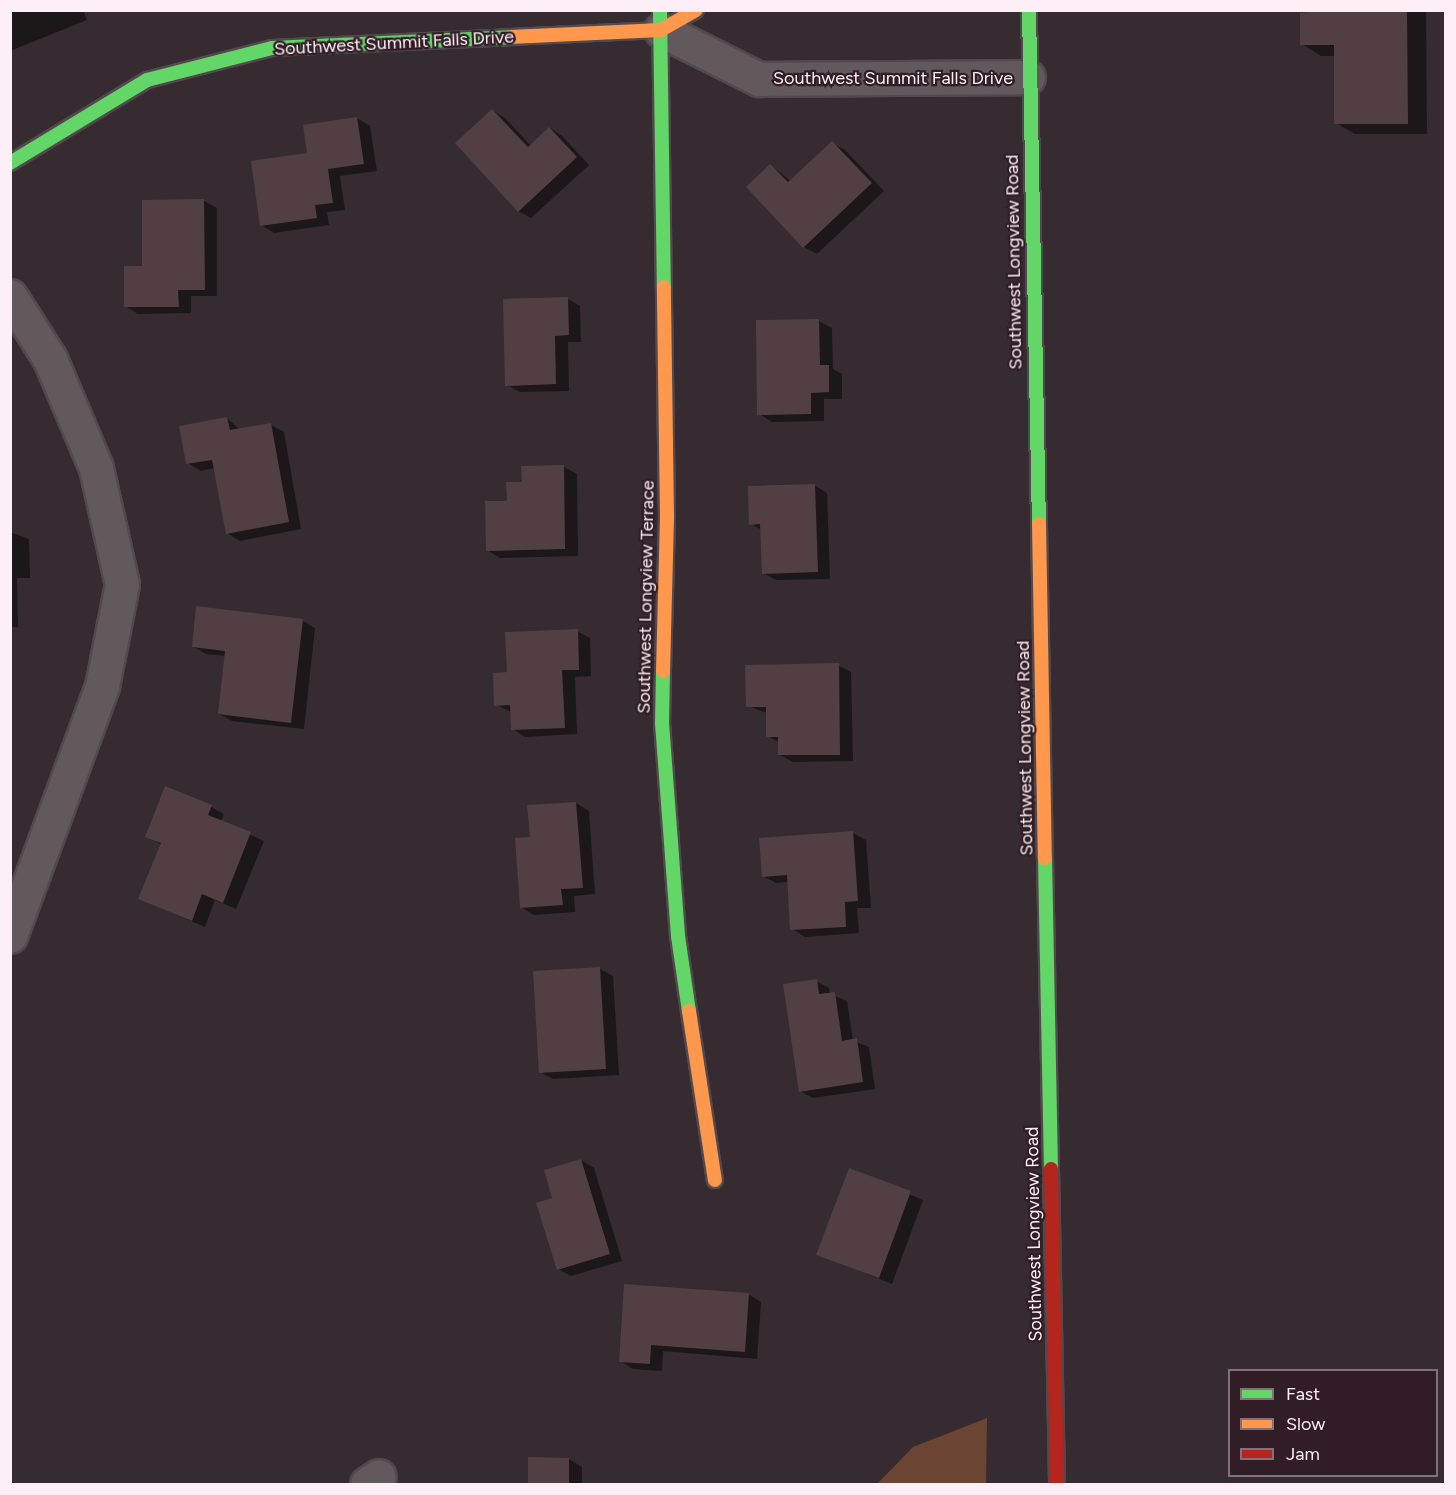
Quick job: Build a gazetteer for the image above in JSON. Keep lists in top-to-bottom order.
{
  "streets": {
    "street": ["Southwest Summit Falls Drive", "Southwest Longview Road", "Southwest Longview Terrace"]
  },
  "crossings": [
    ["Southwest Summit Falls Drive", "Southwest Longview Road"],
    ["Southwest Summit Falls Drive", "Southwest Longview Terrace"]
  ],
  "legend": ["Fast", "Slow", "Jam"]
}
